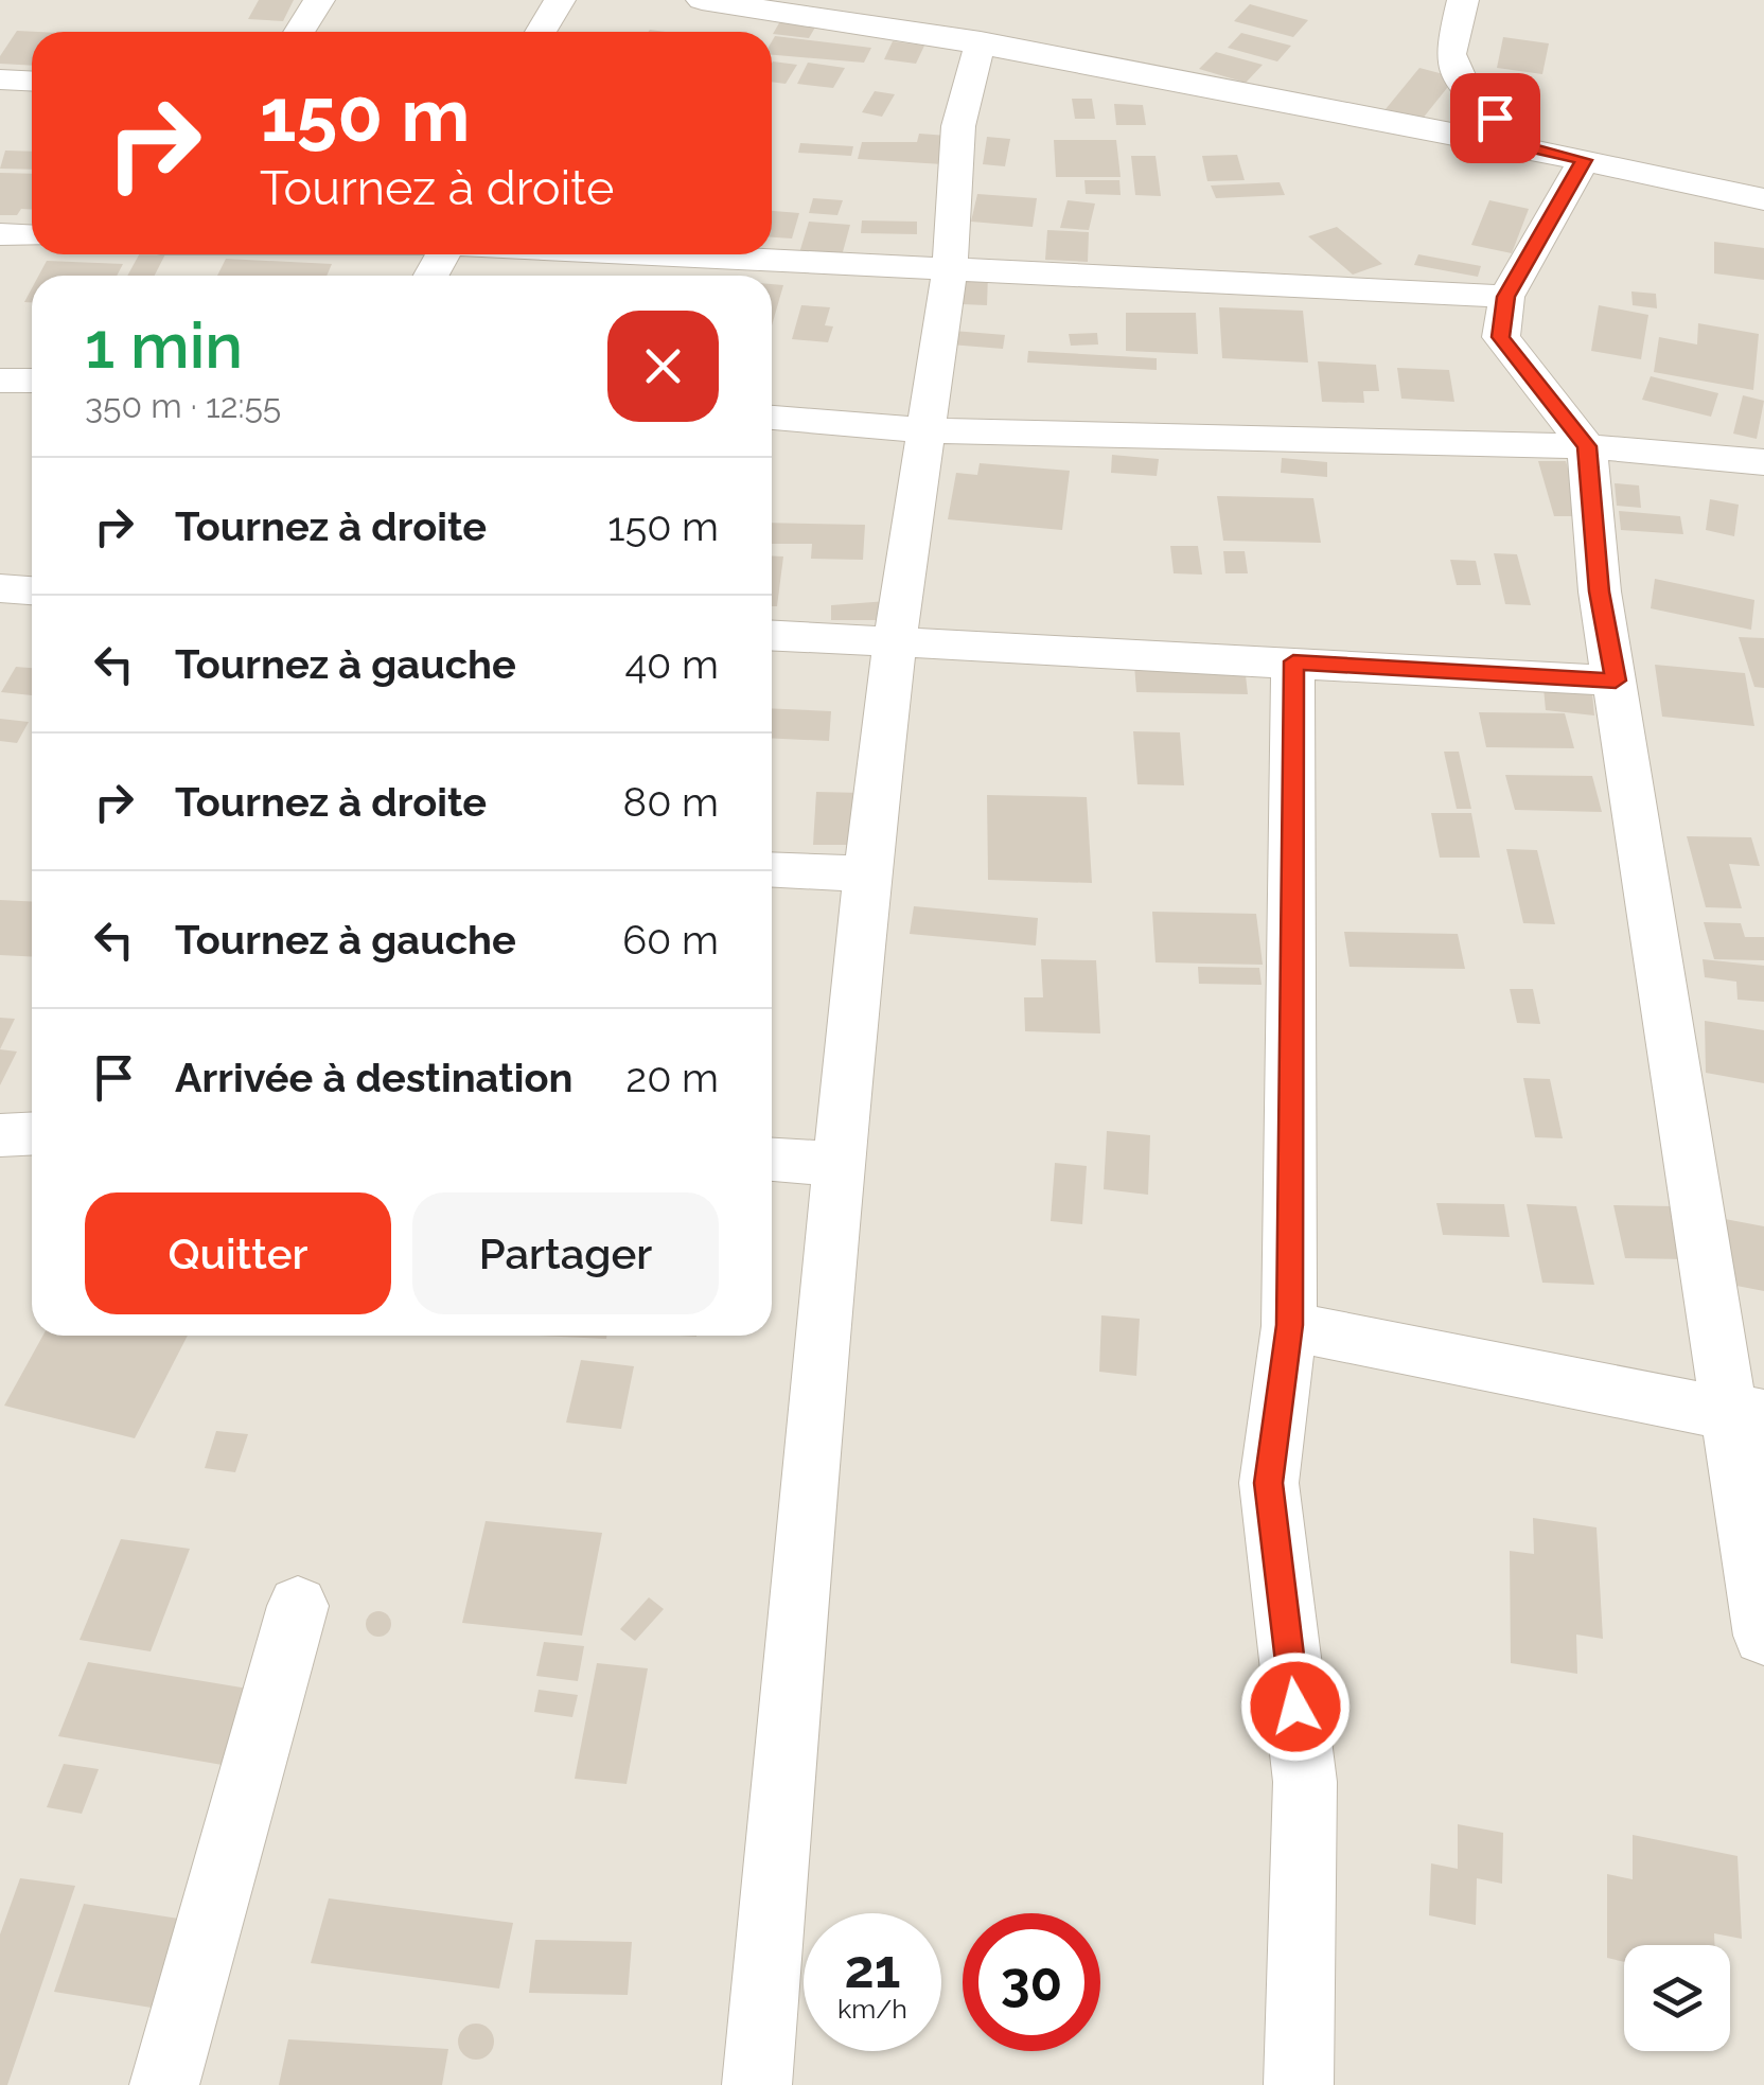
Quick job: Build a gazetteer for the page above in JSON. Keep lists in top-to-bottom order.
{
  "page": {
    "turn": ["150 m", "Tournez à droite"],
    "heading": ["1 min", "350 m · 12:55"],
    "list": [
      {
        "name": "Tournez à droite",
        "value": "150 m"
      },
      {
        "name": "Tournez à gauche",
        "value": "40 m"
      },
      {
        "name": "Tournez à droite",
        "value": "80 m"
      },
      {
        "name": "Tournez à gauche",
        "value": "60 m"
      },
      {
        "name": "Arrivée à destination",
        "value": "20 m"
      }
    ],
    "buttons": ["Quitter", "Partager"],
    "speed": "21 km/h",
    "limit": "30"
  }
}
